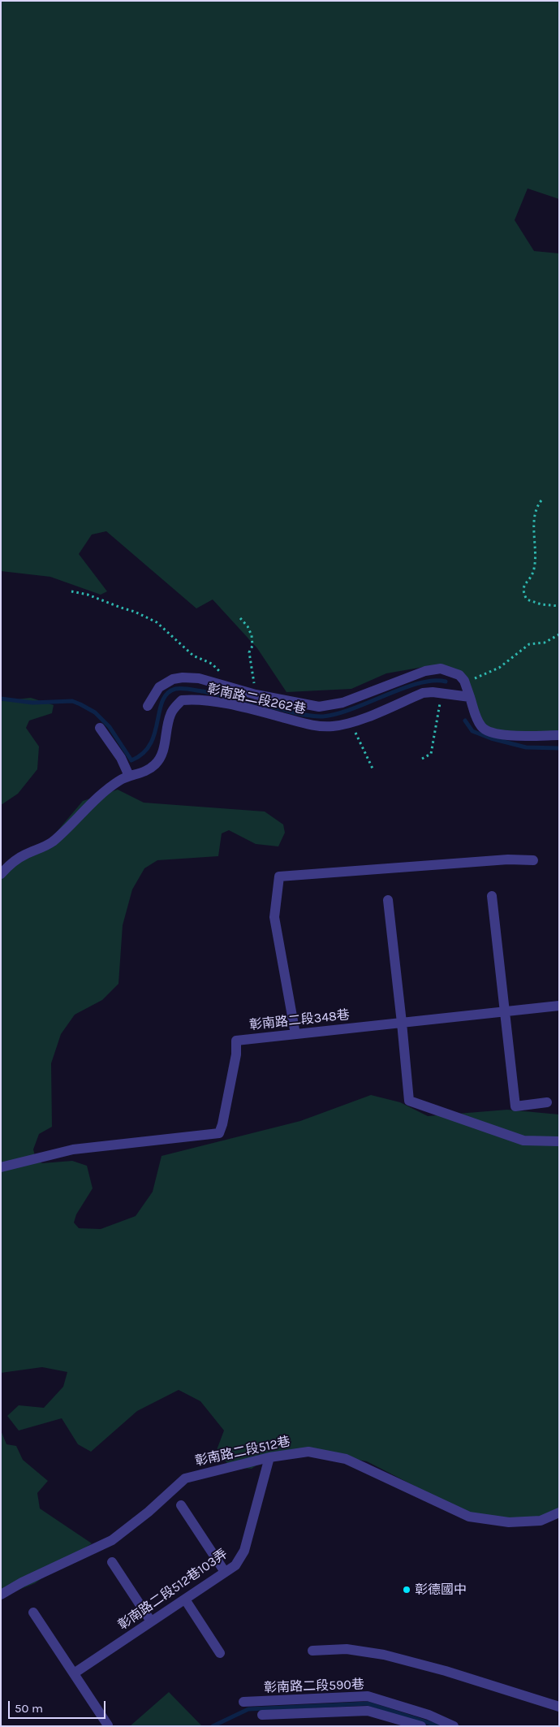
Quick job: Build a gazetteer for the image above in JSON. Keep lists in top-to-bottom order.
{
  "streets": {
    "street": [
      "彰南路二段262巷",
      "彰南路二段348巷",
      "彰南路二段512巷",
      "彰南路二段512巷103弄",
      "彰南路二段590巷"
    ]
  },
  "crossings": [
    ["彰南路二段512巷", "彰南路二段512巷103弄"]
  ],
  "places": ["彰德國中"],
  "scale_bar": "50 m"
}
